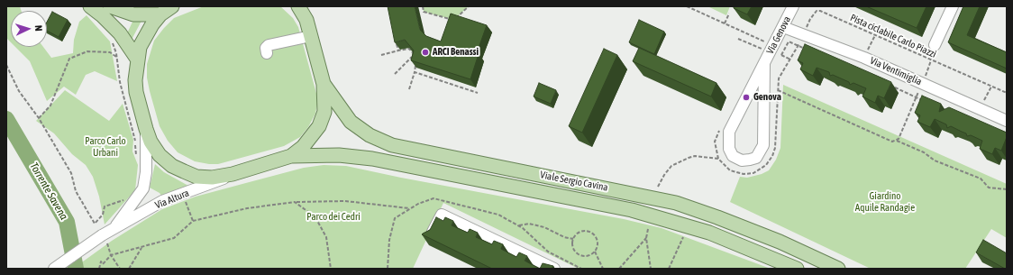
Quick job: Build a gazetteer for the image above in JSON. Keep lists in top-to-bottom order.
{
  "streets": {
    "main road": ["Viale Sergio Cavina"],
    "street": ["Via Genova", "Via Ventimiglia", "Via Altura"],
    "path": ["Pista ciclabile Carlo Piazzi"]
  },
  "crossings": [
    ["Via Genova", "Via Ventimiglia"],
    ["Pista ciclabile Carlo Piazzi", "Via Ventimiglia"]
  ],
  "water": ["Torrente Savena"],
  "parks": ["Parco Carlo Urbani", "Giardino Aquile Randagie", "Parco dei Cedri"],
  "places": ["ARCI Benassi", "Genova"],
  "north": "right"
}
